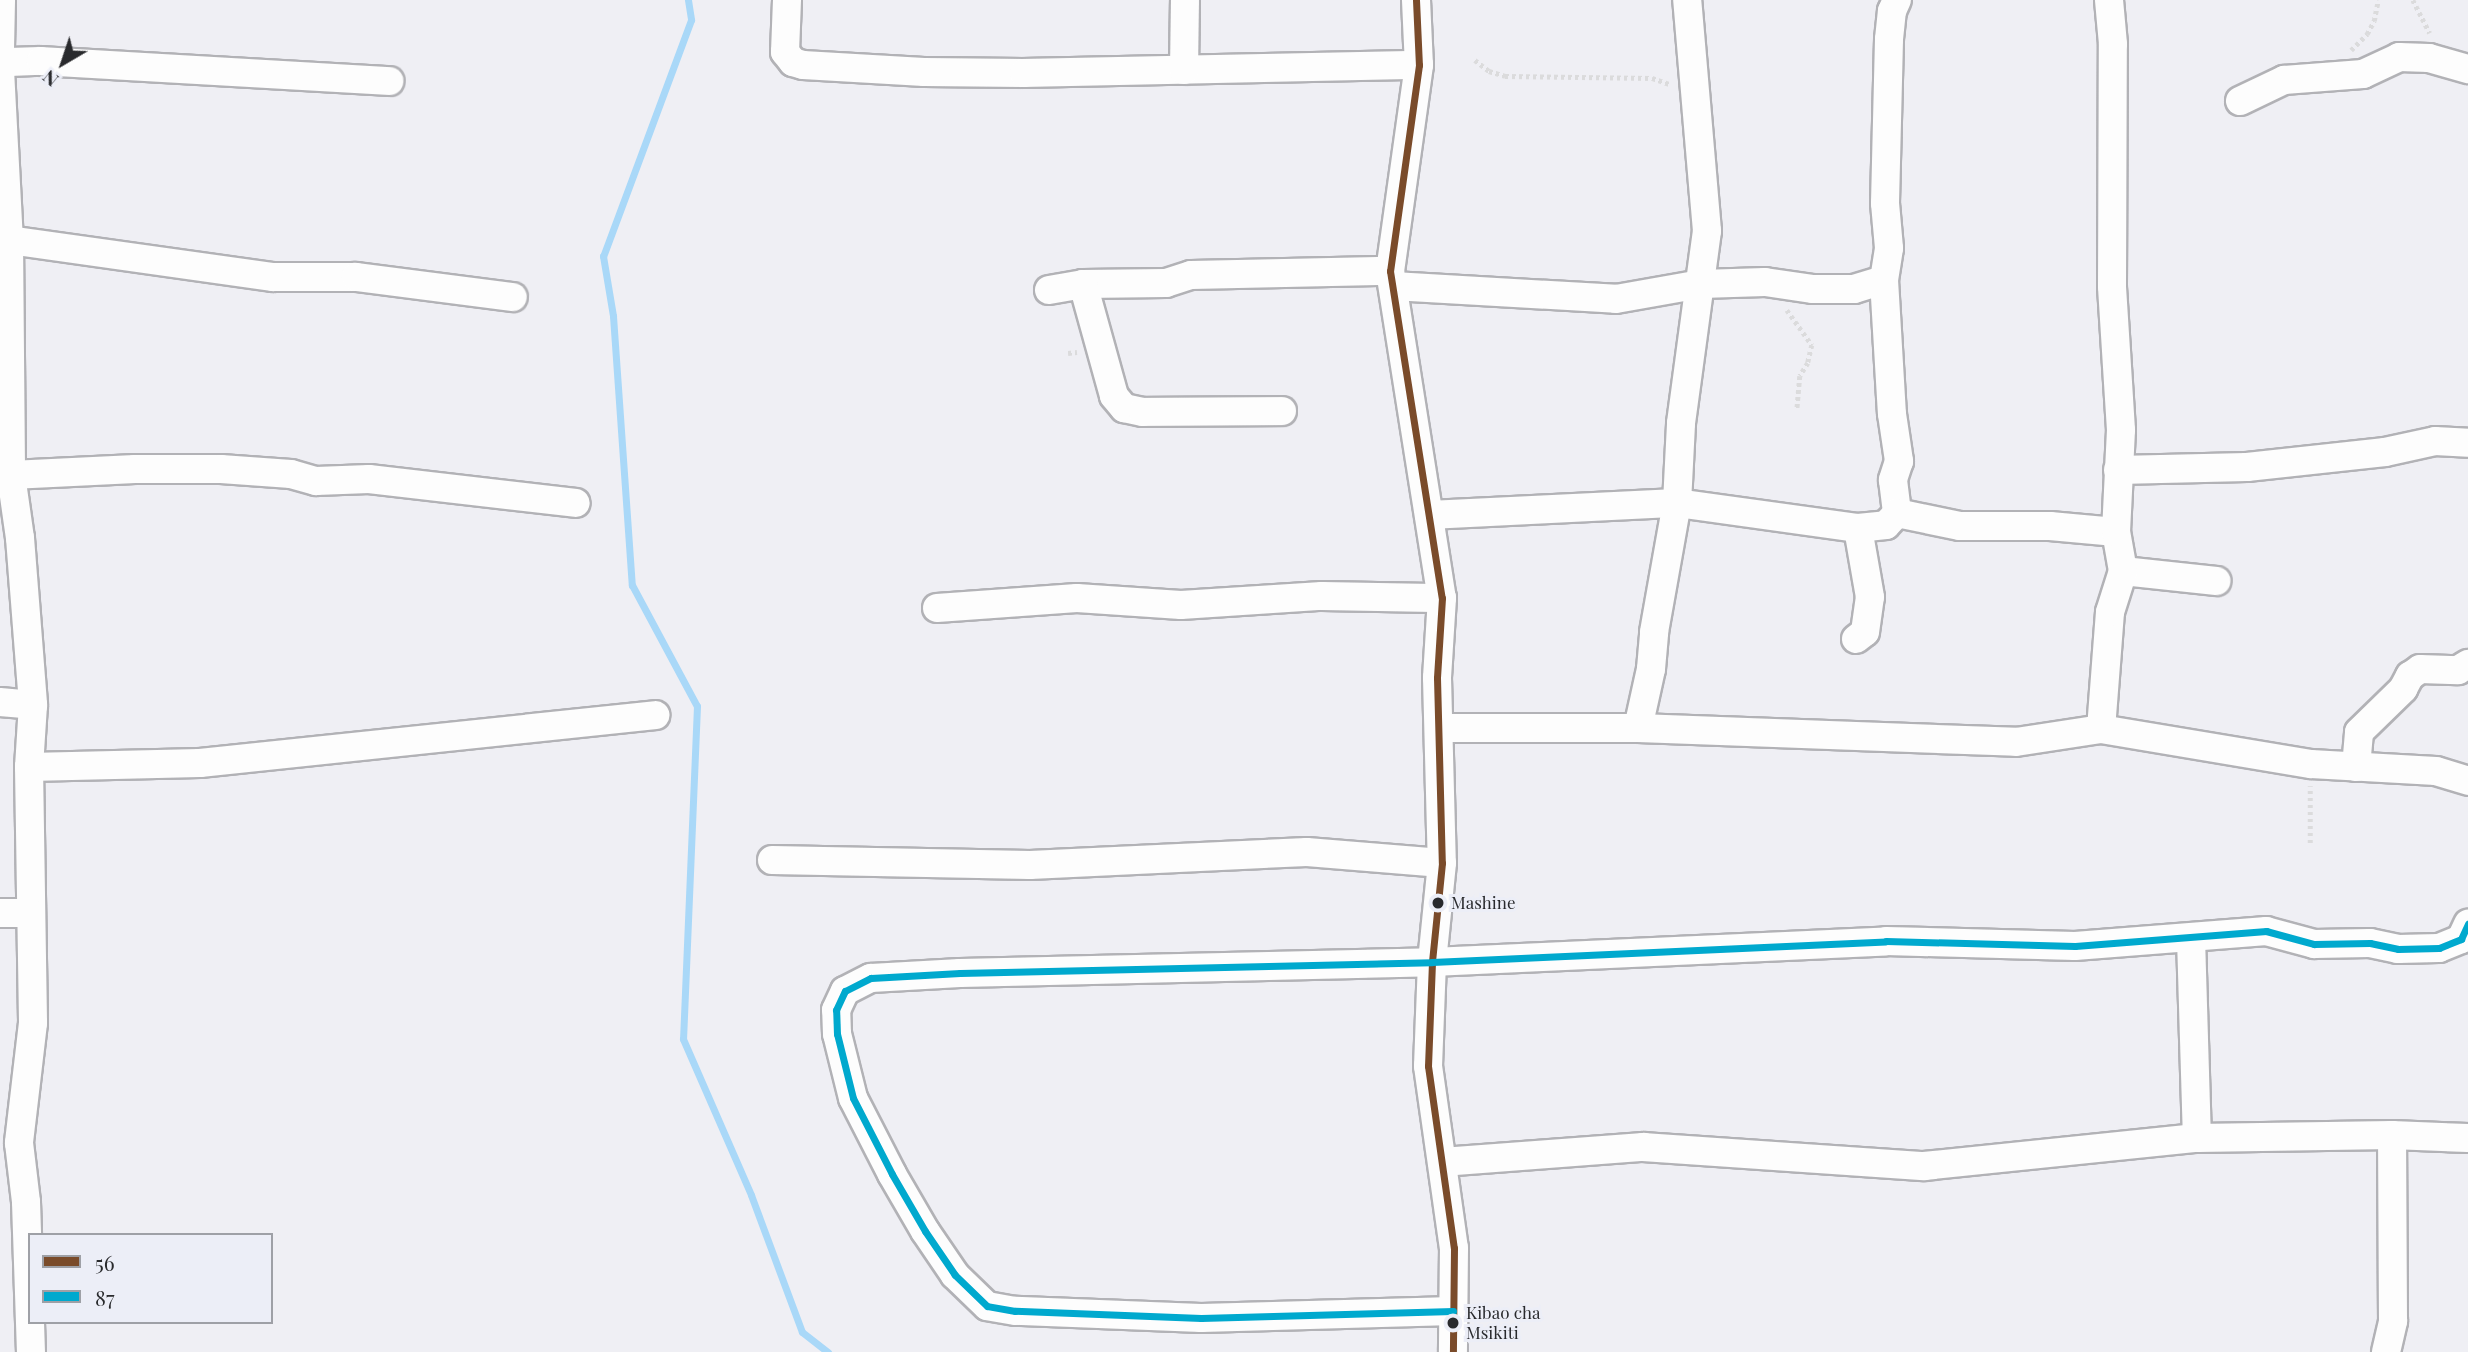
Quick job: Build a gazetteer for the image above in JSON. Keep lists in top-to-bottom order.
{
  "places": ["Mashine", "Kibao cha Msikiti"],
  "lines": ["transit line 56", "transit line 87"],
  "legend": ["56", "87"],
  "north": "bottom left"
}
